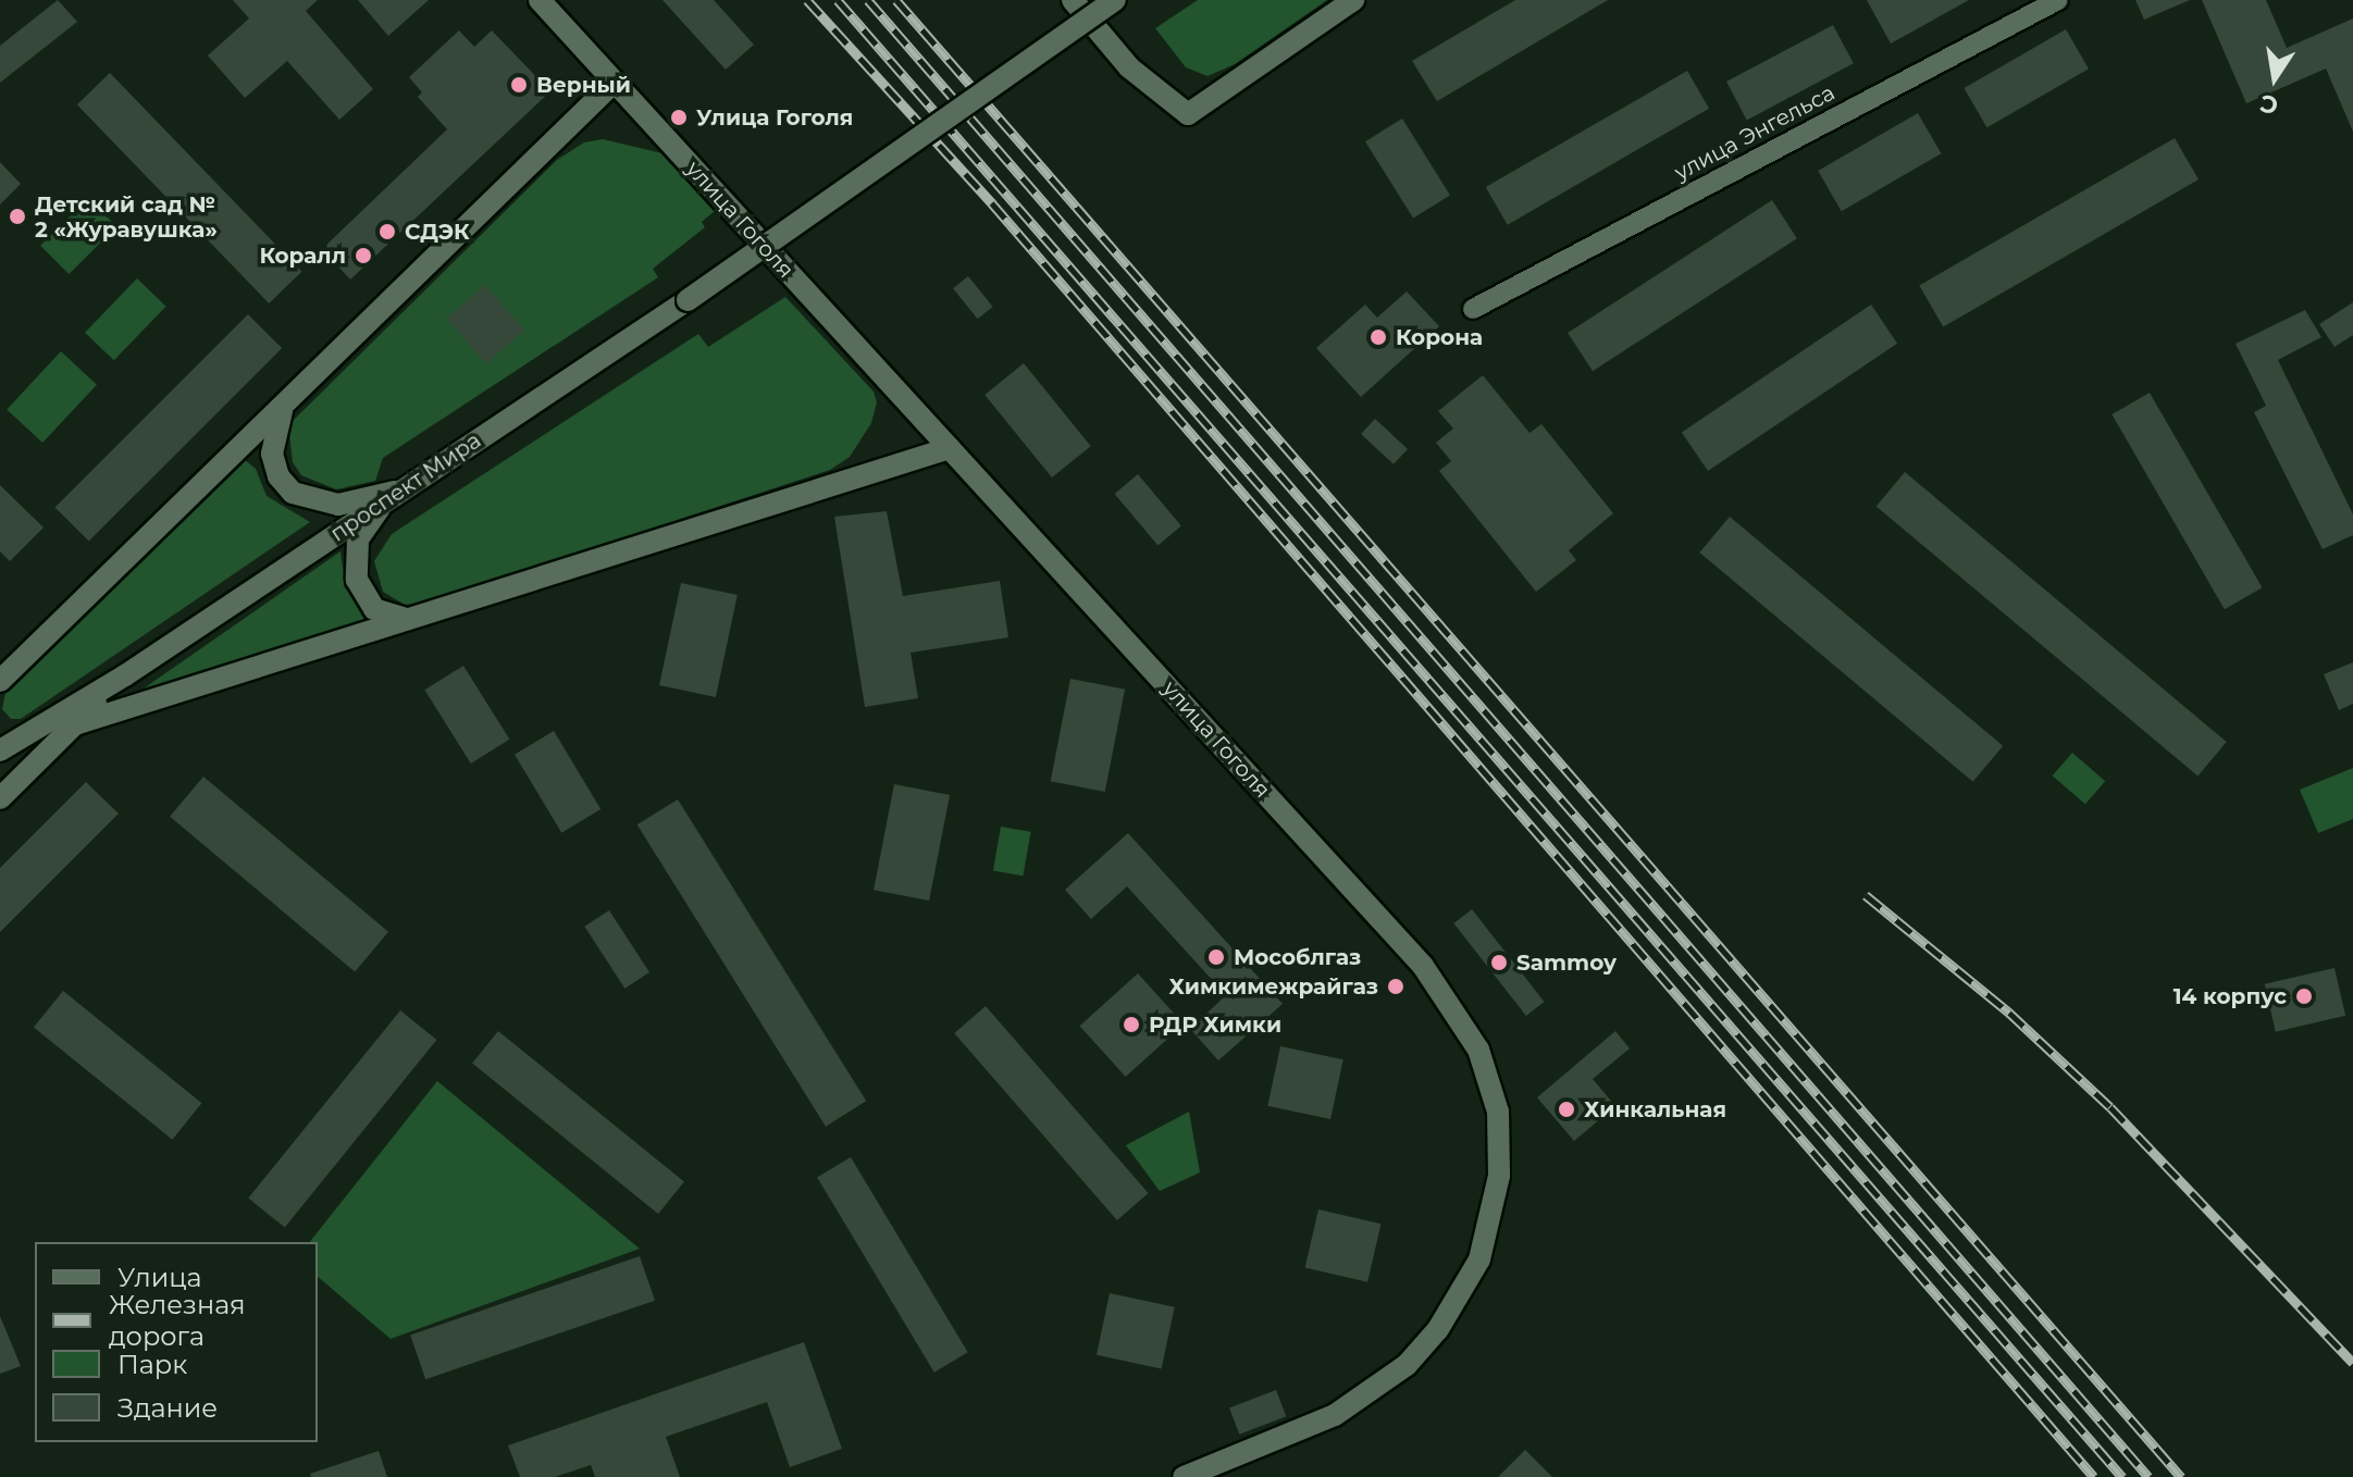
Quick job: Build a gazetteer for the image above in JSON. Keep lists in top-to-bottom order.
{
  "streets": {
    "street": ["улица Энгельса", "улица Гоголя", "проспект Мира"]
  },
  "places": [
    "Верный",
    "Улица Гоголя",
    "Детский сад № 2 «Журавушка»",
    "СДЭК",
    "Коралл",
    "Корона",
    "Мособлгаз",
    "Sammoy",
    "Химкимежрайгаз",
    "14 корпус",
    "РДР Химки",
    "Хинкальная"
  ],
  "legend": [
    "Улица",
    "Железная дорога",
    "Парк",
    "Здание"
  ],
  "north": "bottom"
}
